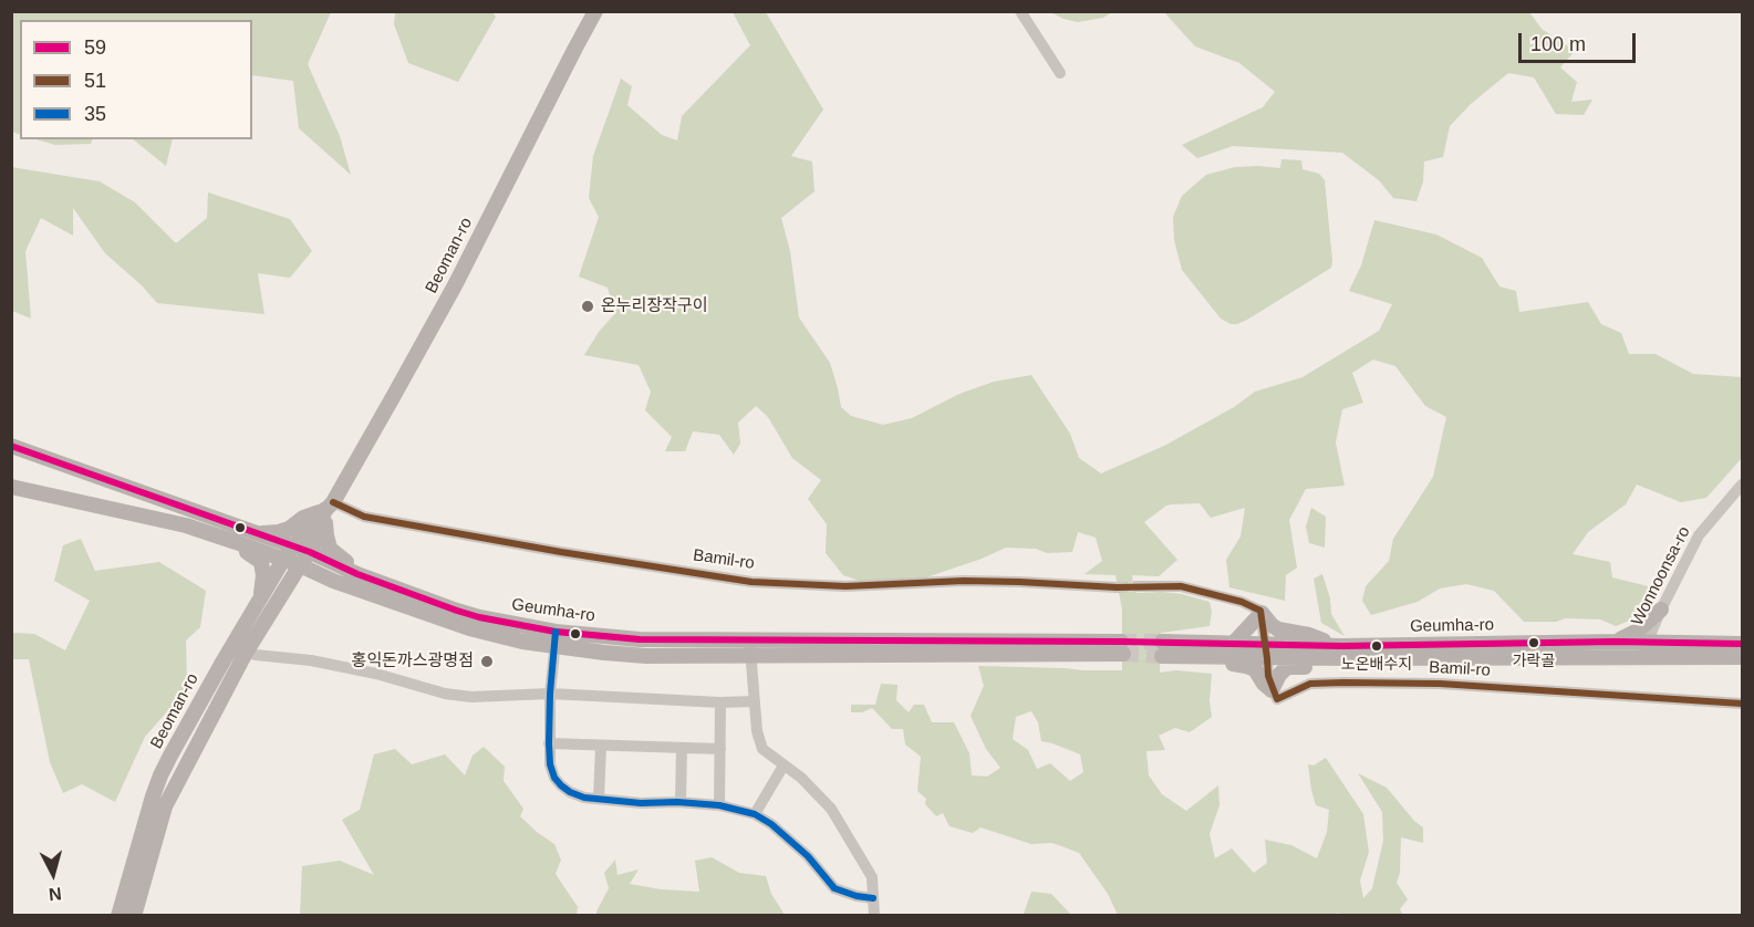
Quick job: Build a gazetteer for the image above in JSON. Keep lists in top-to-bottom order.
{
  "streets": {
    "main road": ["Beoman-ro", "Geumha-ro"],
    "street": ["Bamil-ro", "Wonnoonsa-ro"]
  },
  "crossings": [
    ["Beoman-ro", "Bamil-ro"],
    ["Beoman-ro", "Geumha-ro"],
    ["Wonnoonsa-ro", "Geumha-ro"]
  ],
  "places": [
    "온누리장작구이",
    "가락골",
    "노온배수지",
    "홍익돈까스광명점"
  ],
  "lines": ["transit line 59", "transit line 51", "transit line 35"],
  "legend": ["59", "51", "35"],
  "scale_bar": "100 m",
  "north": "bottom"
}
